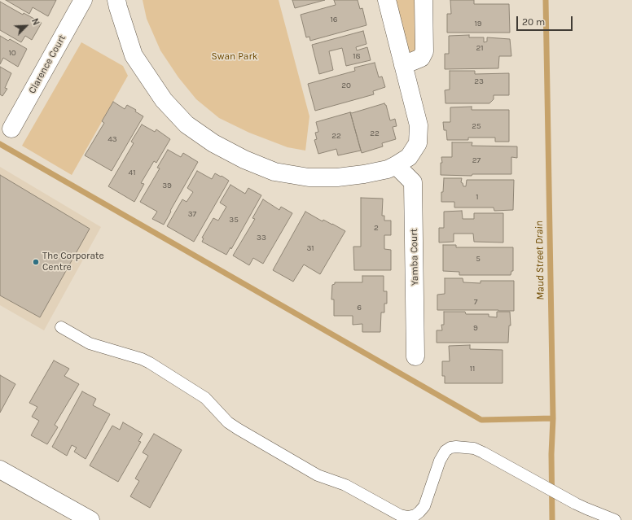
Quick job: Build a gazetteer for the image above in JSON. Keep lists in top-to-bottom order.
{
  "streets": {
    "street": ["Clarence Court", "Yamba Court"]
  },
  "water": ["Maud Street Drain"],
  "parks": ["Swan Park"],
  "places": ["The Corporate Centre"],
  "house_numbers": [
    "16",
    "19",
    "21",
    "10",
    "18",
    "23",
    "20",
    "25",
    "22",
    "22",
    "43",
    "27",
    "41",
    "39",
    "1",
    "37",
    "35",
    "2",
    "33",
    "31",
    "5",
    "7",
    "6",
    "9",
    "11"
  ],
  "scale_bar": "20 m",
  "north": "top right"
}
